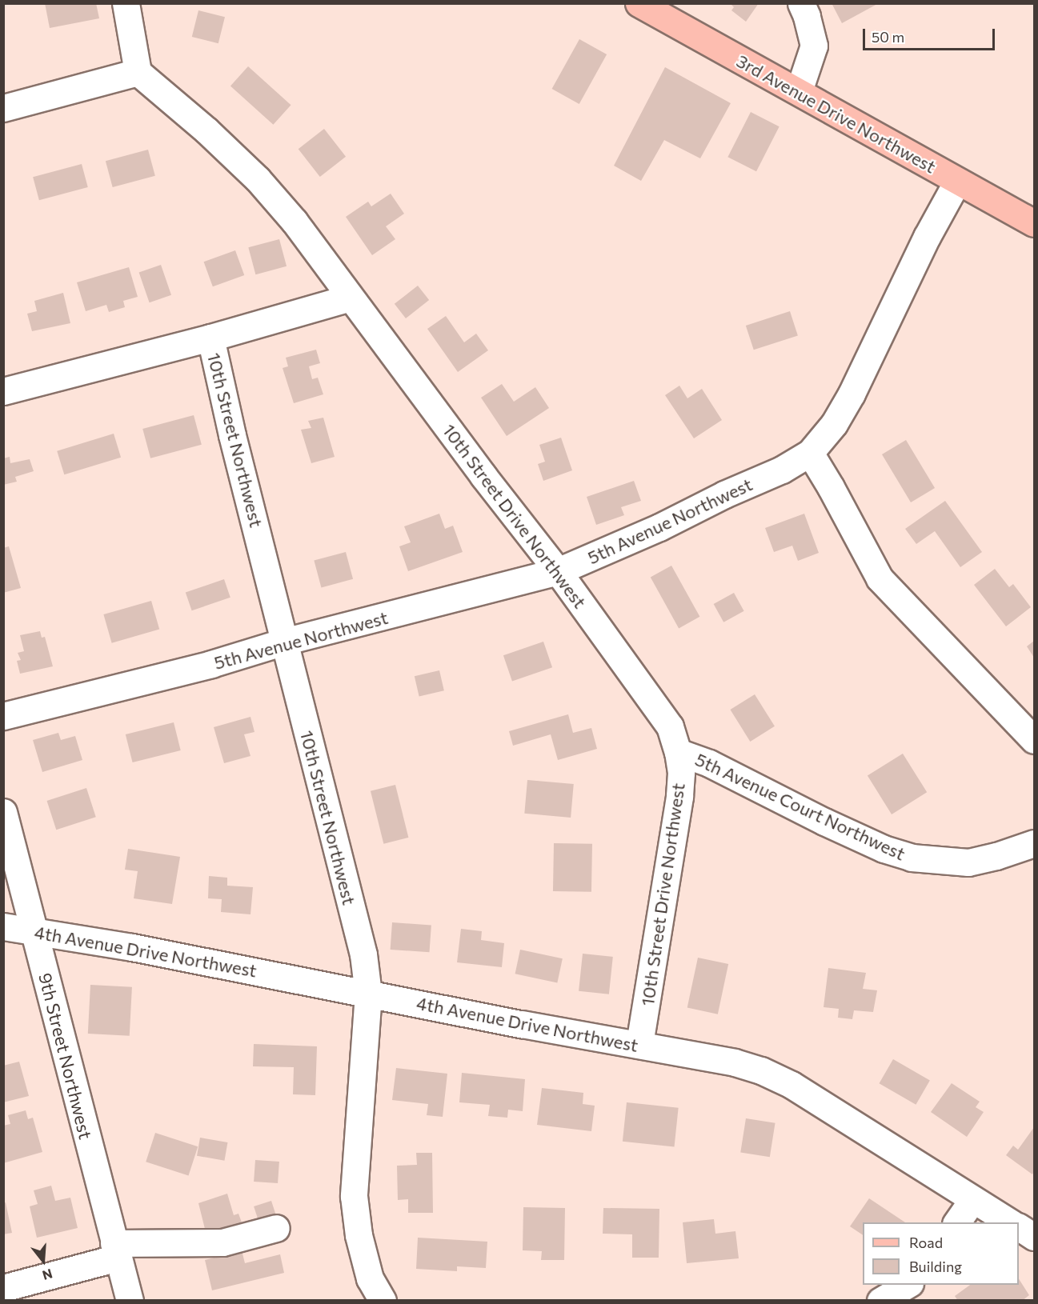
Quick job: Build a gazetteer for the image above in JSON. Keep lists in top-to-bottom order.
{
  "streets": {
    "main road": ["3rd Avenue Drive Northwest"],
    "street": [
      "10th Street Northwest",
      "10th Street Drive Northwest",
      "5th Avenue Northwest",
      "5th Avenue Court Northwest",
      "4th Avenue Drive Northwest",
      "9th Street Northwest"
    ]
  },
  "crossings": [
    ["3rd Avenue Drive Northwest", "5th Avenue Northwest"],
    ["10th Street Northwest", "5th Avenue Northwest"],
    ["10th Street Northwest", "4th Avenue Drive Northwest"],
    ["10th Street Drive Northwest", "5th Avenue Northwest"],
    ["10th Street Drive Northwest", "5th Avenue Court Northwest"],
    ["10th Street Drive Northwest", "4th Avenue Drive Northwest"],
    ["4th Avenue Drive Northwest", "9th Street Northwest"]
  ],
  "legend": ["Road", "Building"],
  "scale_bar": "50 m",
  "north": "bottom"
}
